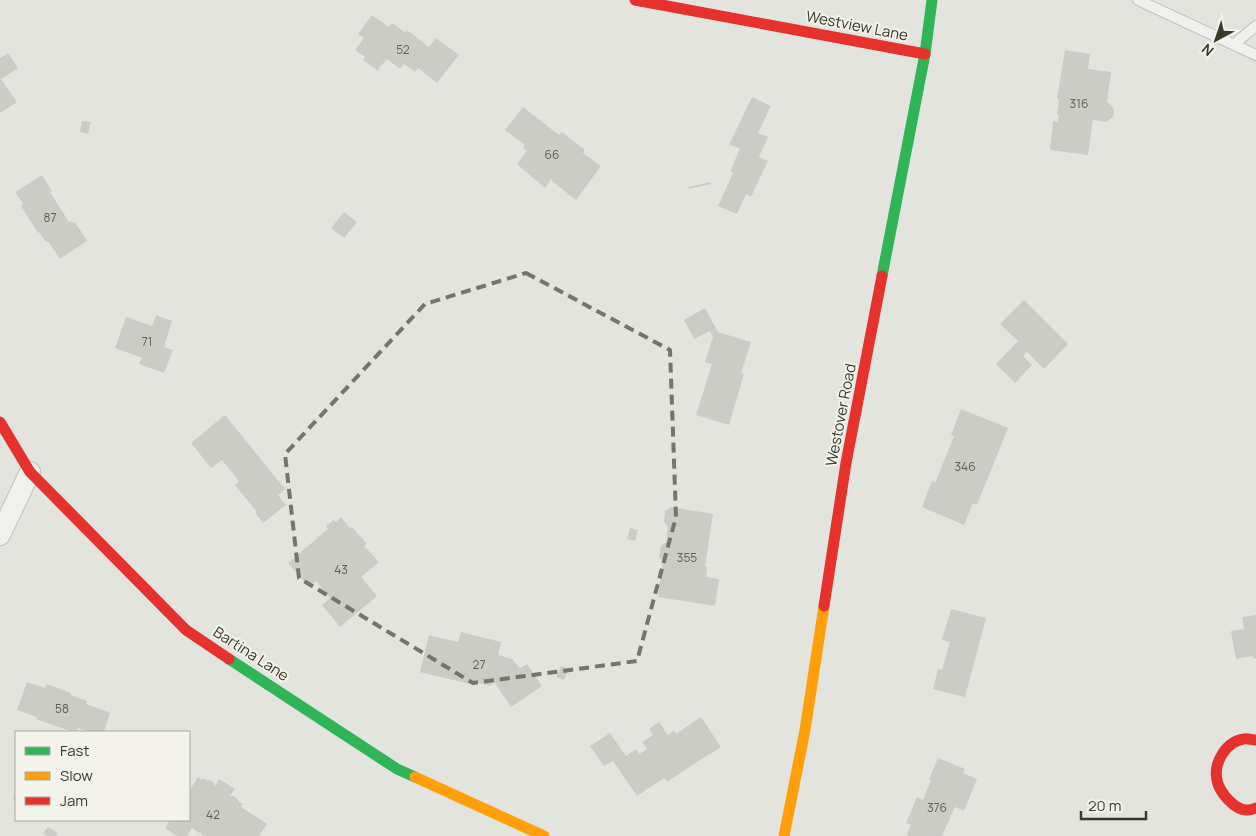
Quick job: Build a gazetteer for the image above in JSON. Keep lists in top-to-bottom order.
{
  "streets": {
    "street": ["Westview Lane", "Westover Road", "Bartina Lane"]
  },
  "crossings": [
    ["Westview Lane", "Westover Road"]
  ],
  "house_numbers": [
    "52",
    "316",
    "66",
    "87",
    "71",
    "346",
    "355",
    "43",
    "27",
    "58",
    "376",
    "42"
  ],
  "legend": ["Fast", "Slow", "Jam"],
  "scale_bar": "20 m",
  "north": "bottom left"
}
